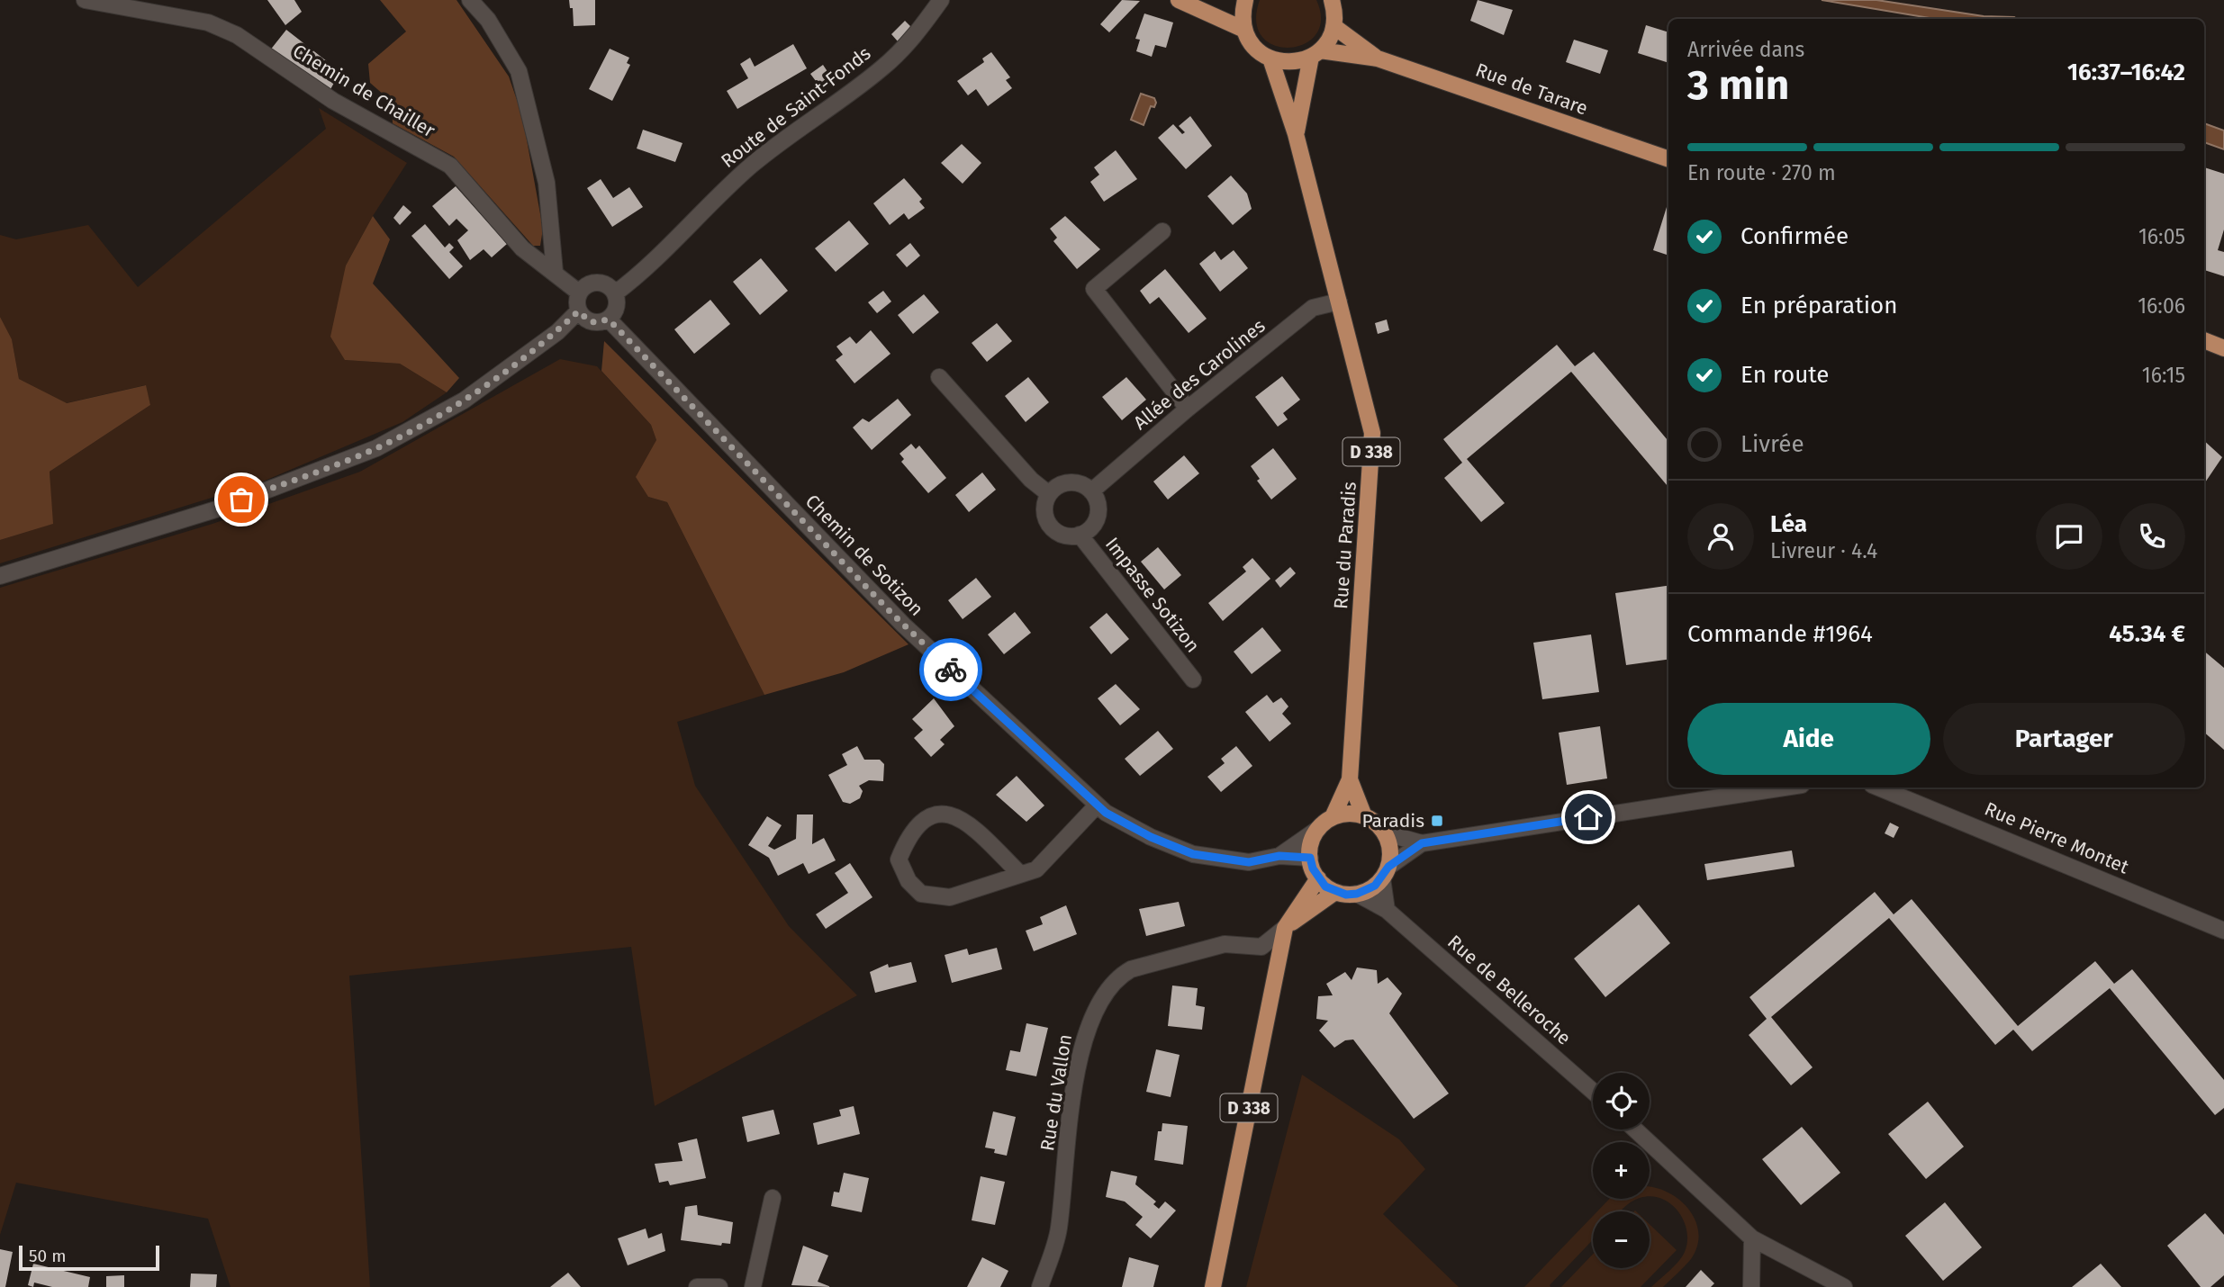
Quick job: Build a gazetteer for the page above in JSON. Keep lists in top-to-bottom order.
{
  "streets": {
    "main road": ["Rue de Tarare", "D 338", "Rue du Paradis"],
    "street": [
      "Chemin de Chailler",
      "Route de Saint-Fonds",
      "Allée des Carolines",
      "Chemin de Sotizon",
      "Impasse Sotizon",
      "Rue Pierre Montet",
      "Rue de Belleroche",
      "Rue du Vallon"
    ]
  },
  "crossings": [
    ["Rue de Tarare", "Rue du Paradis"],
    ["Chemin de Chailler", "Route de Saint-Fonds"],
    ["Chemin de Chailler", "Chemin de Sotizon"],
    ["Route de Saint-Fonds", "Chemin de Sotizon"],
    ["Allée des Carolines", "Rue du Paradis"],
    ["Allée des Carolines", "Impasse Sotizon"],
    ["D 338", "Rue du Paradis"],
    ["D 338", "Chemin de Sotizon"],
    ["D 338", "Rue de Belleroche"],
    ["D 338", "Rue du Vallon"],
    ["Rue du Paradis", "Chemin de Sotizon"],
    ["Rue du Paradis", "Rue de Belleroche"],
    ["Chemin de Sotizon", "Rue de Belleroche"]
  ],
  "places": {
    "transit": ["Paradis"]
  },
  "scale_bar": "50 m",
  "page": {
    "heading": ["3 min", "Arrivée dans", "16:37–16:42"],
    "panel": [
      "Léa",
      "Livreur · 4.4",
      "Commande #1964",
      "45.34 €"
    ],
    "bar": "En route · 270 m",
    "list": [
      ["Confirmée", "16:05"],
      ["En préparation", "16:06"],
      ["En route", "16:15"],
      "Livrée"
    ],
    "buttons": ["Aide", "Partager"],
    "map_buttons": ["+", "−"],
    "scale": "50 m"
  }
}
